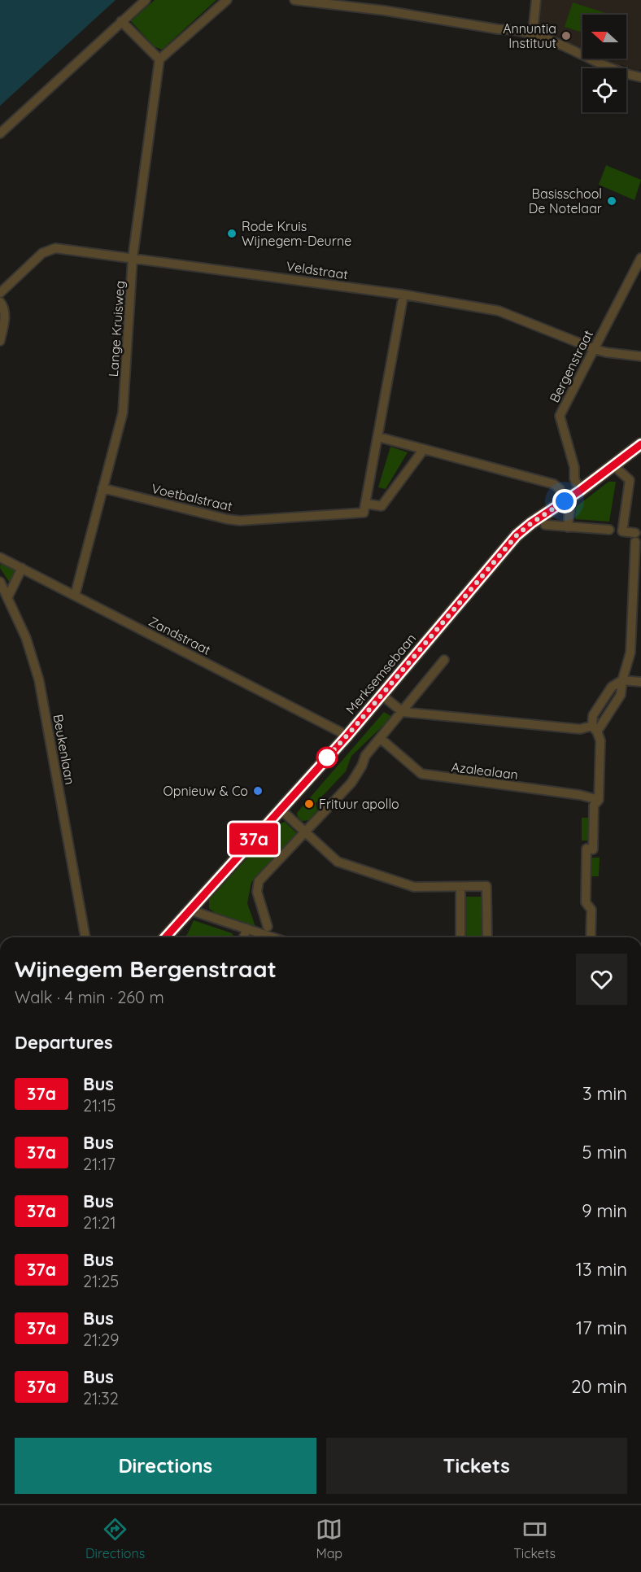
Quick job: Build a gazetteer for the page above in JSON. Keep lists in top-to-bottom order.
{
  "streets": {
    "main road": ["Merksemsebaan"],
    "street": [
      "Veldstraat",
      "Lange Kruisweg",
      "Bergenstraat",
      "Voetbalstraat",
      "Zandstraat",
      "Beukenlaan",
      "Azalealaan"
    ]
  },
  "crossings": [
    ["Veldstraat", "Lange Kruisweg"],
    ["Veldstraat", "Bergenstraat"],
    ["Lange Kruisweg", "Voetbalstraat"],
    ["Lange Kruisweg", "Zandstraat"],
    ["Bergenstraat", "Merksemsebaan"],
    ["Zandstraat", "Merksemsebaan"]
  ],
  "places": [
    "Annuntia Instituut",
    "Basisschool De Notelaar",
    "Rode Kruis Wijnegem-Deurne",
    "Opnieuw & Co",
    "Frituur apollo"
  ],
  "lines": ["bus line 37a"],
  "north": "left",
  "page": {
    "on_map": "37a",
    "heading": [
      ["Wijnegem Bergenstraat", "Walk · 4 min · 260 m"],
      "Departures"
    ],
    "list": [
      {
        "mark": "37a",
        "name": "Bus",
        "note": "21:15",
        "value": "3 min"
      },
      {
        "mark": "37a",
        "name": "Bus",
        "note": "21:17",
        "value": "5 min"
      },
      {
        "mark": "37a",
        "name": "Bus",
        "note": "21:21",
        "value": "9 min"
      },
      {
        "mark": "37a",
        "name": "Bus",
        "note": "21:25",
        "value": "13 min"
      },
      {
        "mark": "37a",
        "name": "Bus",
        "note": "21:29",
        "value": "17 min"
      },
      {
        "mark": "37a",
        "name": "Bus",
        "note": "21:32",
        "value": "20 min"
      }
    ],
    "buttons": ["Directions", "Tickets"],
    "tabs": ["Directions", "Map", "Tickets"]
  }
}
